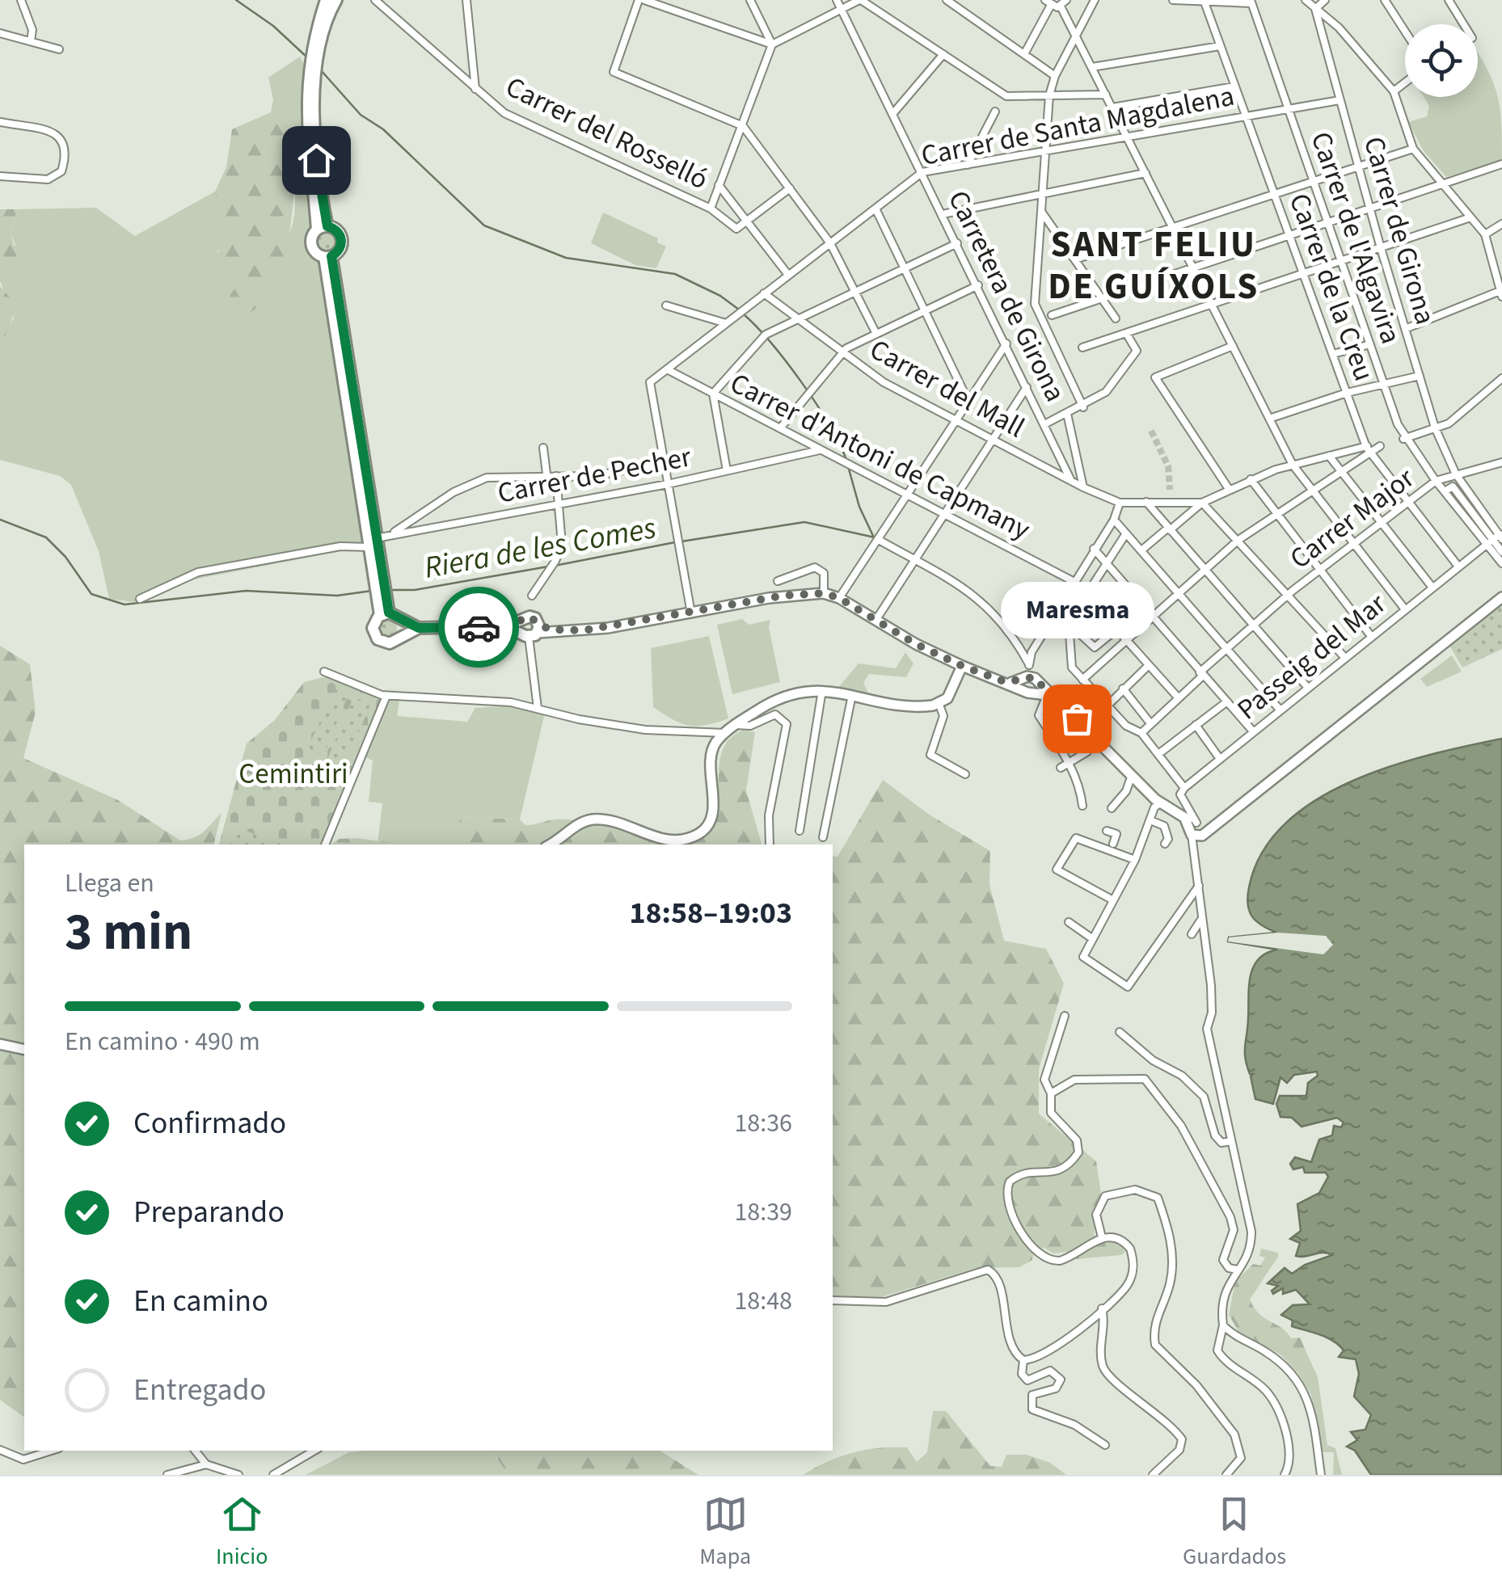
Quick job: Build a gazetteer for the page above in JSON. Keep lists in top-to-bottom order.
{
  "streets": {
    "street": [
      "Carrer de Santa Magdalena",
      "Carrer del Rosselló",
      "Carrer de Girona",
      "Carrer de l'Algavira",
      "Carrer de la Creu",
      "Carretera de Girona",
      "Carrer del Mall",
      "Carrer d'Antoni de Capmany",
      "Carrer de Pecher",
      "Carrer Major",
      "Passeig del Mar"
    ]
  },
  "crossings": [
    ["Carrer de Santa Magdalena", "Carrer de Girona"],
    ["Carrer de Santa Magdalena", "Carrer de l'Algavira"],
    ["Carrer de Santa Magdalena", "Carrer de la Creu"],
    ["Carrer de Santa Magdalena", "Carretera de Girona"],
    ["Carrer de Santa Magdalena", "Carrer del Mall"],
    ["Carrer de Santa Magdalena", "Carrer d'Antoni de Capmany"],
    ["Carrer de Girona", "Carrer de l'Algavira"],
    ["Carrer de Girona", "Carrer Major"],
    ["Carrer de Girona", "Passeig del Mar"],
    ["Carrer de l'Algavira", "Carrer Major"],
    ["Carrer de l'Algavira", "Passeig del Mar"],
    ["Carrer de la Creu", "Carrer Major"],
    ["Carrer de la Creu", "Passeig del Mar"],
    ["Carretera de Girona", "Carrer del Mall"],
    ["Carrer d'Antoni de Capmany", "Carrer de Pecher"],
    ["Carrer d'Antoni de Capmany", "Carrer Major"]
  ],
  "districts": ["SANT FELIU DE GUÍXOLS"],
  "water": ["Riera de les Comes"],
  "parks": ["Cemintiri"],
  "places": ["Maresma"],
  "page": {
    "bubble": "Maresma",
    "heading": ["3 min", "Llega en", "18:58–19:03"],
    "bar": "En camino · 490 m",
    "list": [
      ["Confirmado", "18:36"],
      ["Preparando", "18:39"],
      ["En camino", "18:48"],
      "Entregado"
    ],
    "tabs": ["Inicio", "Mapa", "Guardados"]
  }
}
